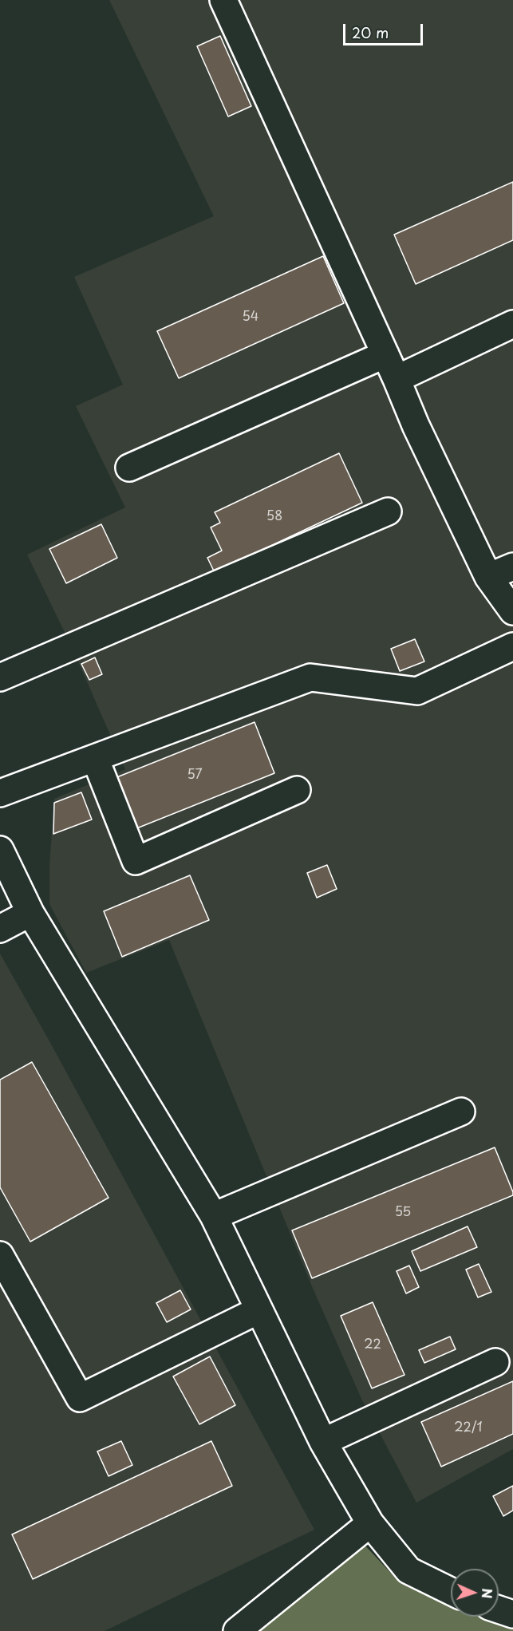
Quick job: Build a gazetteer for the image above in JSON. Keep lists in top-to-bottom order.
{
  "house_numbers": [
    "54",
    "58",
    "57",
    "55",
    "22",
    "22/1"
  ],
  "scale_bar": "20 m",
  "north": "right"
}
